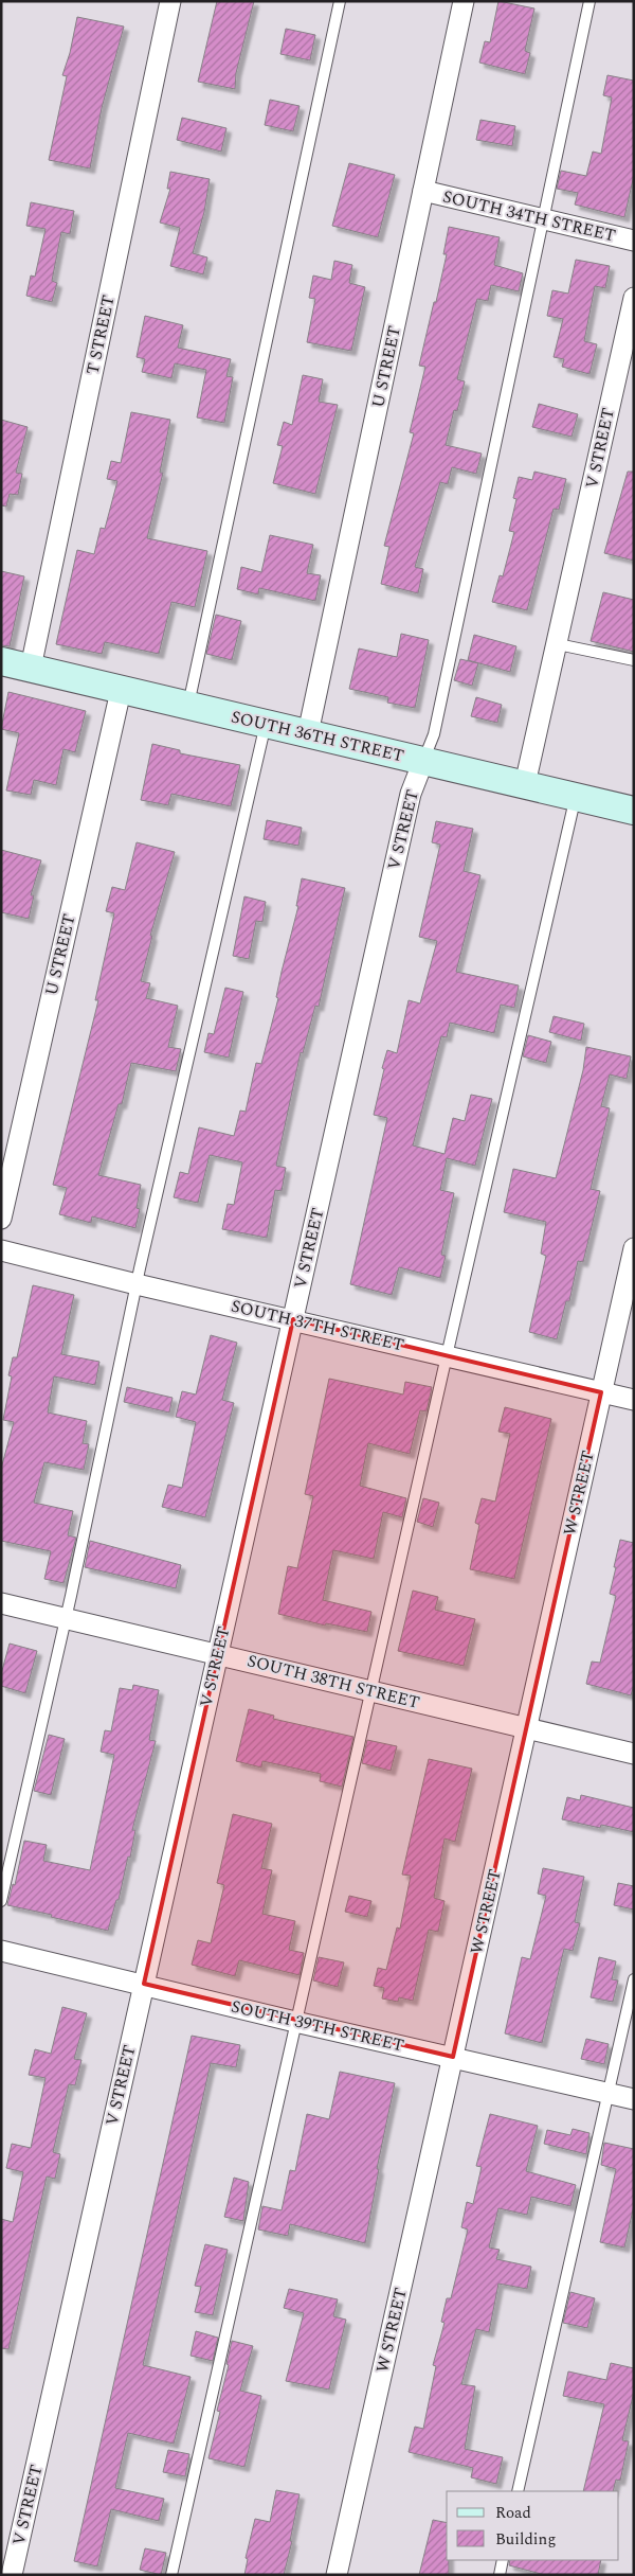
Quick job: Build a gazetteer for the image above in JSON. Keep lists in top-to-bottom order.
{
  "streets": {
    "main road": ["SOUTH 36TH STREET"],
    "street": [
      "SOUTH 34TH STREET",
      "T STREET",
      "U STREET",
      "V STREET",
      "SOUTH 37TH STREET",
      "W STREET",
      "SOUTH 38TH STREET",
      "SOUTH 39TH STREET"
    ]
  },
  "crossings": [
    ["SOUTH 34TH STREET", "U STREET"],
    ["T STREET", "SOUTH 36TH STREET"],
    ["U STREET", "SOUTH 36TH STREET"],
    ["V STREET", "SOUTH 36TH STREET"],
    ["V STREET", "SOUTH 37TH STREET"],
    ["V STREET", "SOUTH 38TH STREET"],
    ["V STREET", "SOUTH 39TH STREET"],
    ["SOUTH 37TH STREET", "W STREET"],
    ["W STREET", "SOUTH 38TH STREET"],
    ["W STREET", "SOUTH 39TH STREET"]
  ],
  "legend": ["Road", "Building"]
}
